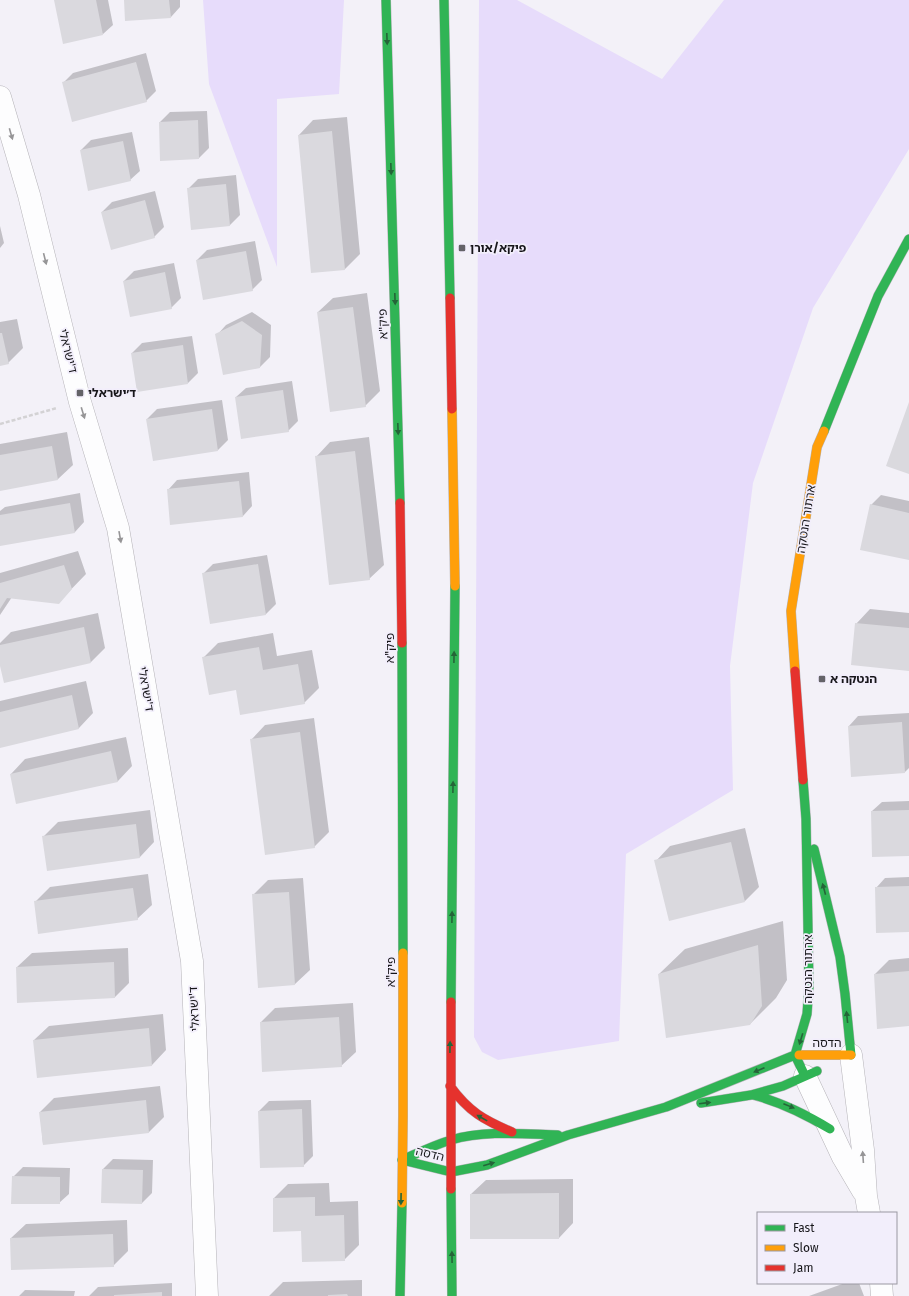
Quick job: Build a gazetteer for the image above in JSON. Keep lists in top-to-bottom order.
{
  "streets": {
    "main road": ["פיק\"א", "ארתור הנטקה", "הדסה"],
    "street": ["ד'ישראלי"]
  },
  "crossings": [
    ["פיק\"א", "הדסה"],
    ["ארתור הנטקה", "הדסה"]
  ],
  "one_way": ["ד'ישראלי"],
  "places": {
    "transit": ["פיקא/אורן", "ד׳ישראלי", "הנטקה א"]
  },
  "legend": ["Fast", "Slow", "Jam"]
}
